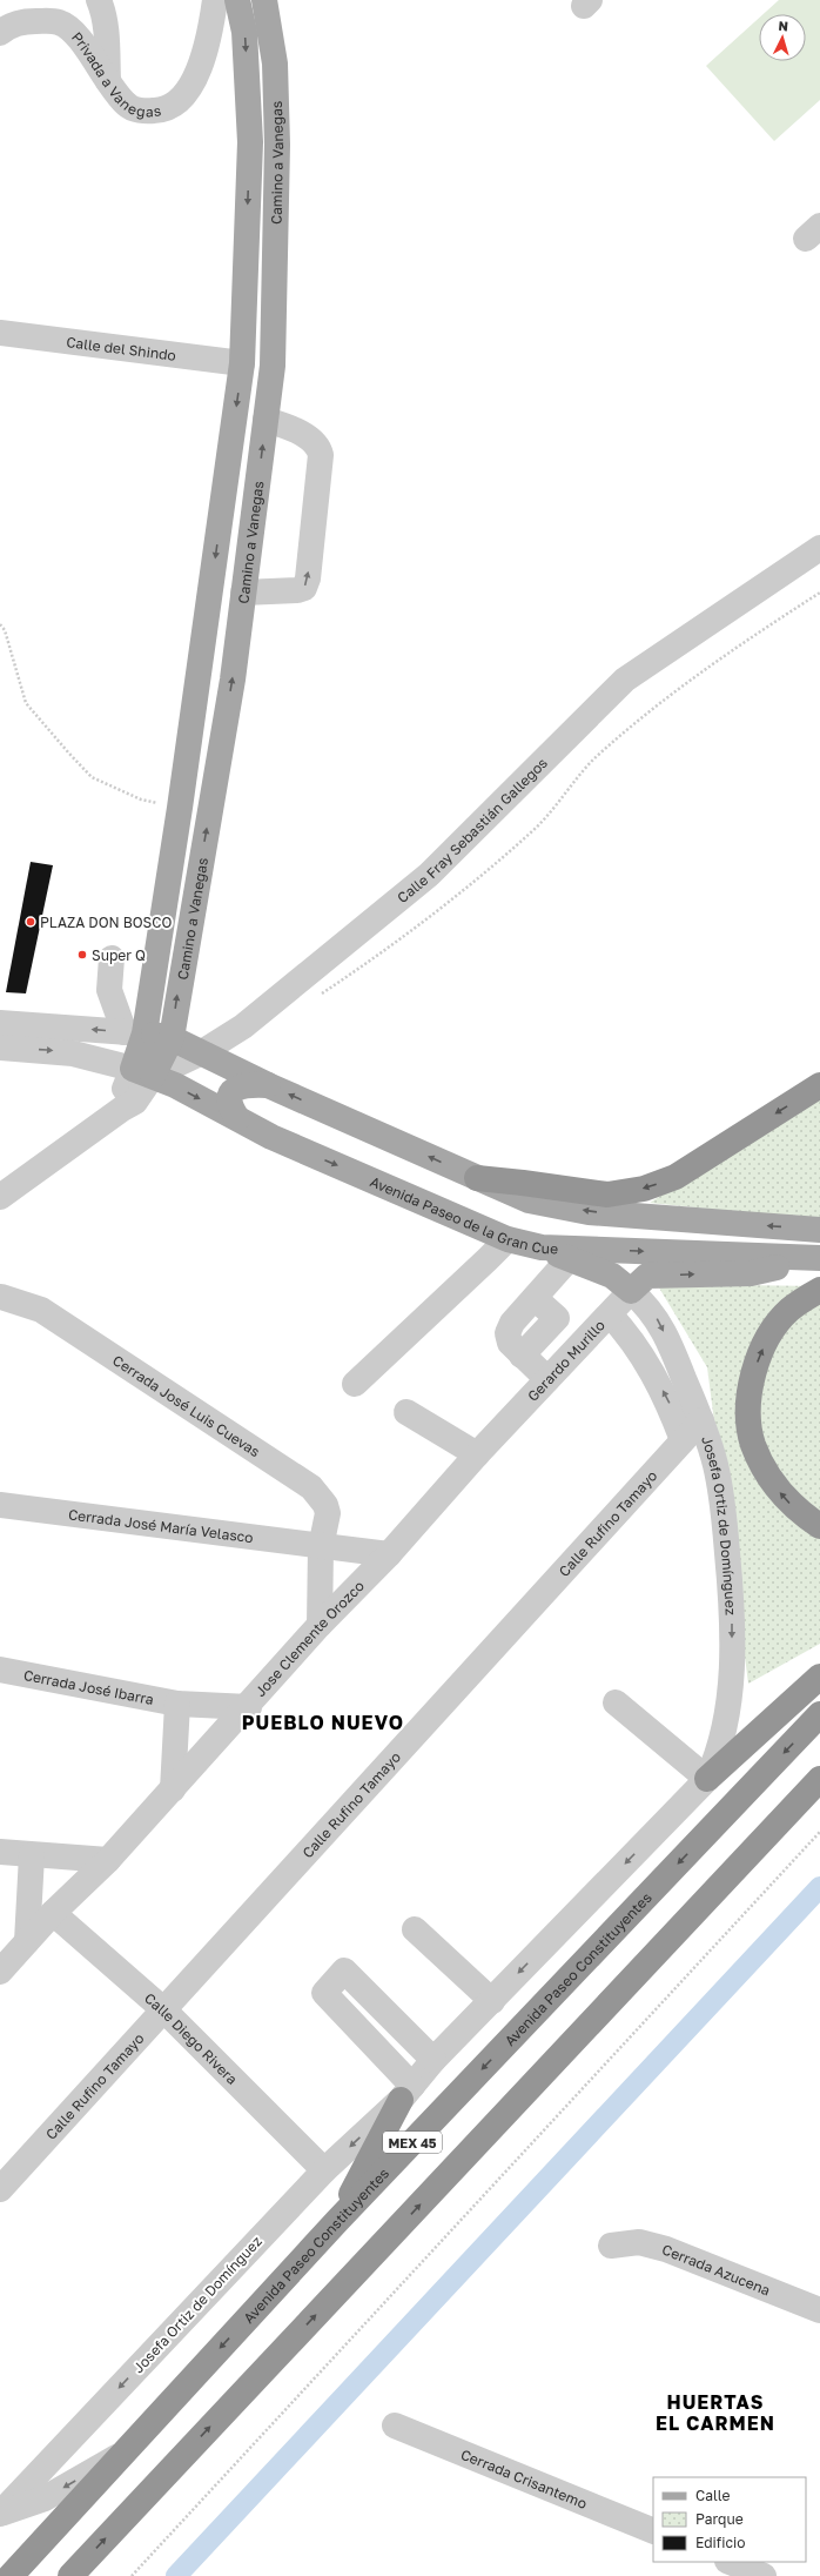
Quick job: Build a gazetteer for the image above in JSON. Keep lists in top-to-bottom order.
{
  "streets": {
    "highway": ["Avenida Paseo Constituyentes", "MEX 45"],
    "main road": ["Camino a Vanegas", "Avenida Paseo de la Gran Cue"],
    "street": [
      "Privada a Vanegas",
      "Calle del Shindo",
      "Calle Fray Sebastián Gallegos",
      "Gerardo Murillo",
      "Cerrada José Luis Cuevas",
      "Calle Rufino Tamayo",
      "Cerrada José María Velasco",
      "Josefa Ortiz de Domínguez",
      "Jose Clemente Orozco",
      "Cerrada José Ibarra",
      "Calle Diego Rivera",
      "Cerrada Azucena",
      "Cerrada Crisantemo"
    ]
  },
  "crossings": [
    ["Privada a Vanegas", "Camino a Vanegas"],
    ["Camino a Vanegas", "Calle del Shindo"],
    ["Camino a Vanegas", "Calle Fray Sebastián Gallegos"],
    ["Camino a Vanegas", "Avenida Paseo de la Gran Cue"],
    ["Calle Fray Sebastián Gallegos", "Avenida Paseo de la Gran Cue"],
    ["Gerardo Murillo", "Josefa Ortiz de Domínguez"],
    ["Gerardo Murillo", "Jose Clemente Orozco"],
    ["Cerrada José Luis Cuevas", "Cerrada José María Velasco"],
    ["Calle Rufino Tamayo", "Josefa Ortiz de Domínguez"],
    ["Calle Rufino Tamayo", "Calle Diego Rivera"],
    ["Cerrada José María Velasco", "Jose Clemente Orozco"],
    ["Josefa Ortiz de Domínguez", "Calle Diego Rivera"],
    ["Jose Clemente Orozco", "Cerrada José Ibarra"],
    ["Jose Clemente Orozco", "Calle Diego Rivera"]
  ],
  "one_way": ["Josefa Ortiz de Domínguez"],
  "districts": ["PUEBLO NUEVO", "HUERTAS EL CARMEN"],
  "places": ["PLAZA DON BOSCO", "Super Q"],
  "legend": ["Calle", "Parque", "Edificio"],
  "north": "top"
}
